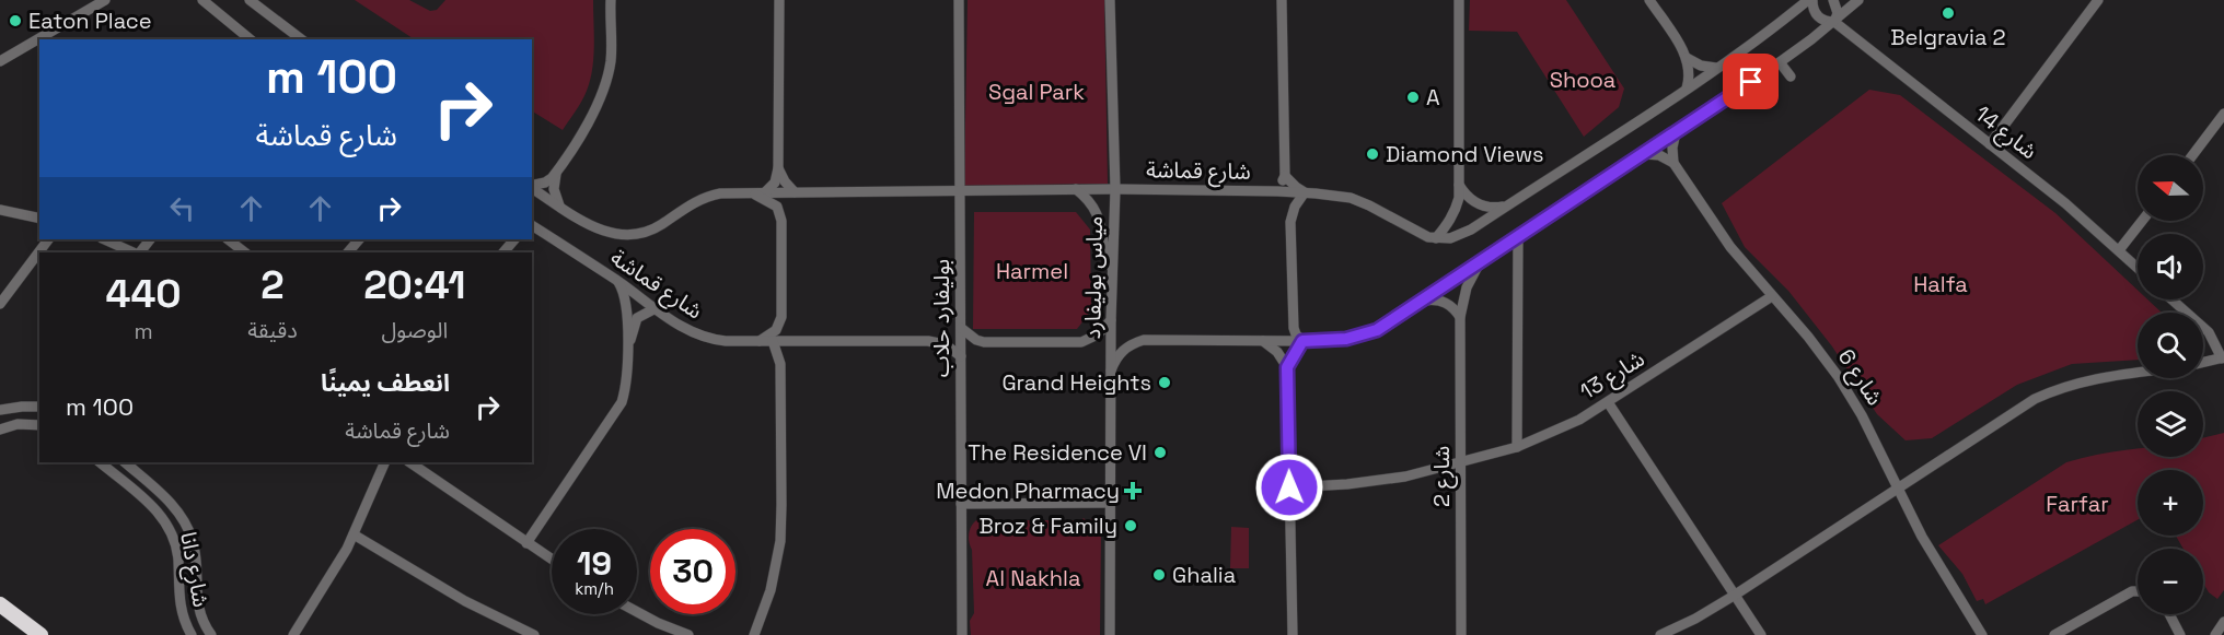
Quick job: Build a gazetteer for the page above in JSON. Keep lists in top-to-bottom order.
{
  "streets": {
    "street": [
      "شارع 14",
      "شارع قماشة",
      "مياس بوليفارد",
      "بوليفارد حلاب",
      "شارع 13",
      "شارع 6",
      "شارع 2",
      "شارع دانا"
    ]
  },
  "crossings": [
    ["شارع قماشة", "مياس بوليفارد"],
    ["شارع قماشة", "بوليفارد حلاب"],
    ["مياس بوليفارد", "بوليفارد حلاب"],
    ["شارع 13", "شارع 6"],
    ["شارع 13", "شارع 2"]
  ],
  "parks": [
    "Shooa",
    "Sgal Park",
    "Harmel",
    "Halfa",
    "Farfar",
    "Al Nakhla"
  ],
  "places": {
    "other": [
      "Belgravia 2",
      "Eaton Place",
      "A",
      "Diamond Views",
      "Grand Heights",
      "The Residence VI",
      "Broz & Family",
      "Ghalia"
    ],
    "health": ["Medon Pharmacy"]
  },
  "north": "left",
  "page": {
    "turn": ["100 m", "شارع قماشة"],
    "map_buttons": ["+", "−"],
    "eta": [
      "20:41",
      "الوصول",
      "2",
      "دقيقة",
      "440",
      "m"
    ],
    "list": [
      {
        "name": "انعطف يمينًا",
        "note": "شارع قماشة",
        "value": "100 m"
      }
    ],
    "speed": "19 km/h",
    "limit": "30"
  }
}
